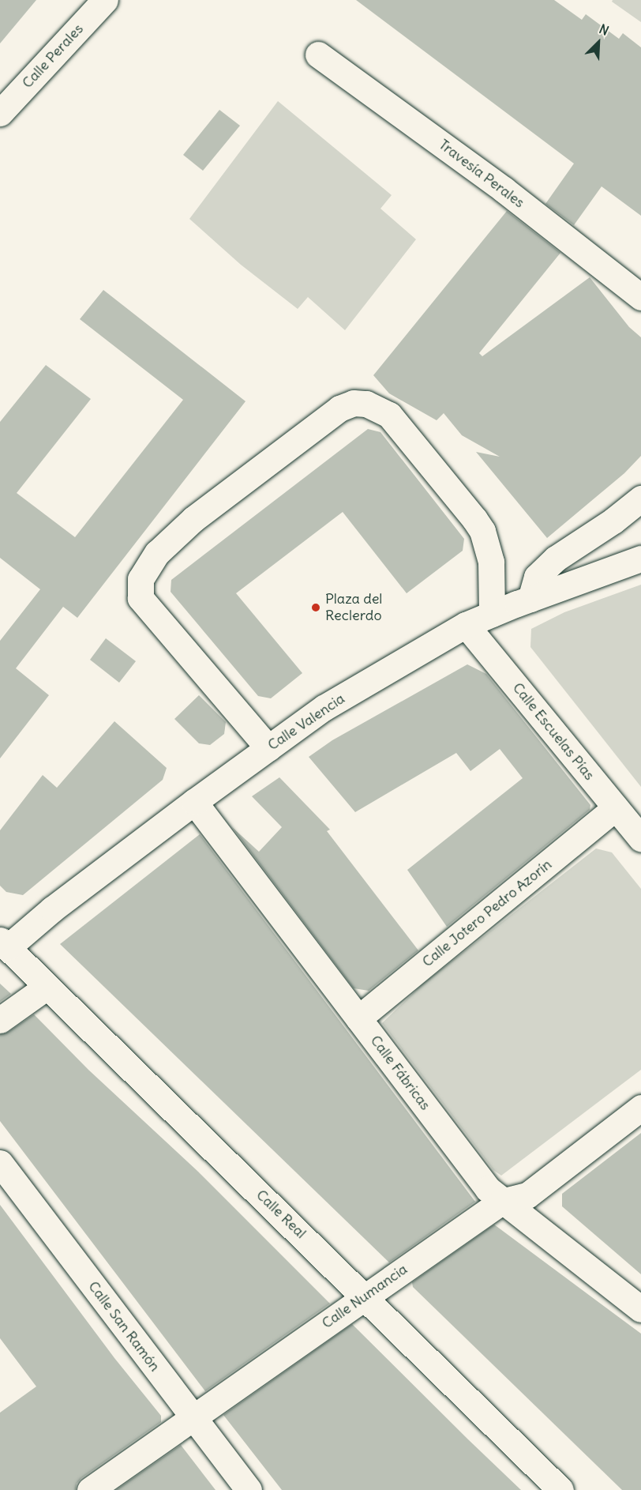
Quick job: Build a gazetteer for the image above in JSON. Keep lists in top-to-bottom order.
{
  "streets": {
    "street": [
      "Calle Perales",
      "Travesía Perales",
      "Calle Valencia",
      "Calle Escuelas Pías",
      "Calle Jotero Pedro Azorín",
      "Calle Fábricas",
      "Calle Real",
      "Calle Numancia",
      "Calle San Ramón"
    ]
  },
  "crossings": [
    ["Calle Valencia", "Calle Escuelas Pías"],
    ["Calle Valencia", "Calle Fábricas"],
    ["Calle Valencia", "Calle Real"],
    ["Calle Escuelas Pías", "Calle Jotero Pedro Azorín"],
    ["Calle Jotero Pedro Azorín", "Calle Fábricas"],
    ["Calle Fábricas", "Calle Numancia"],
    ["Calle Real", "Calle Numancia"],
    ["Calle Numancia", "Calle San Ramón"]
  ],
  "places": ["Plaza del Reclerdo"],
  "north": "top right"
}
